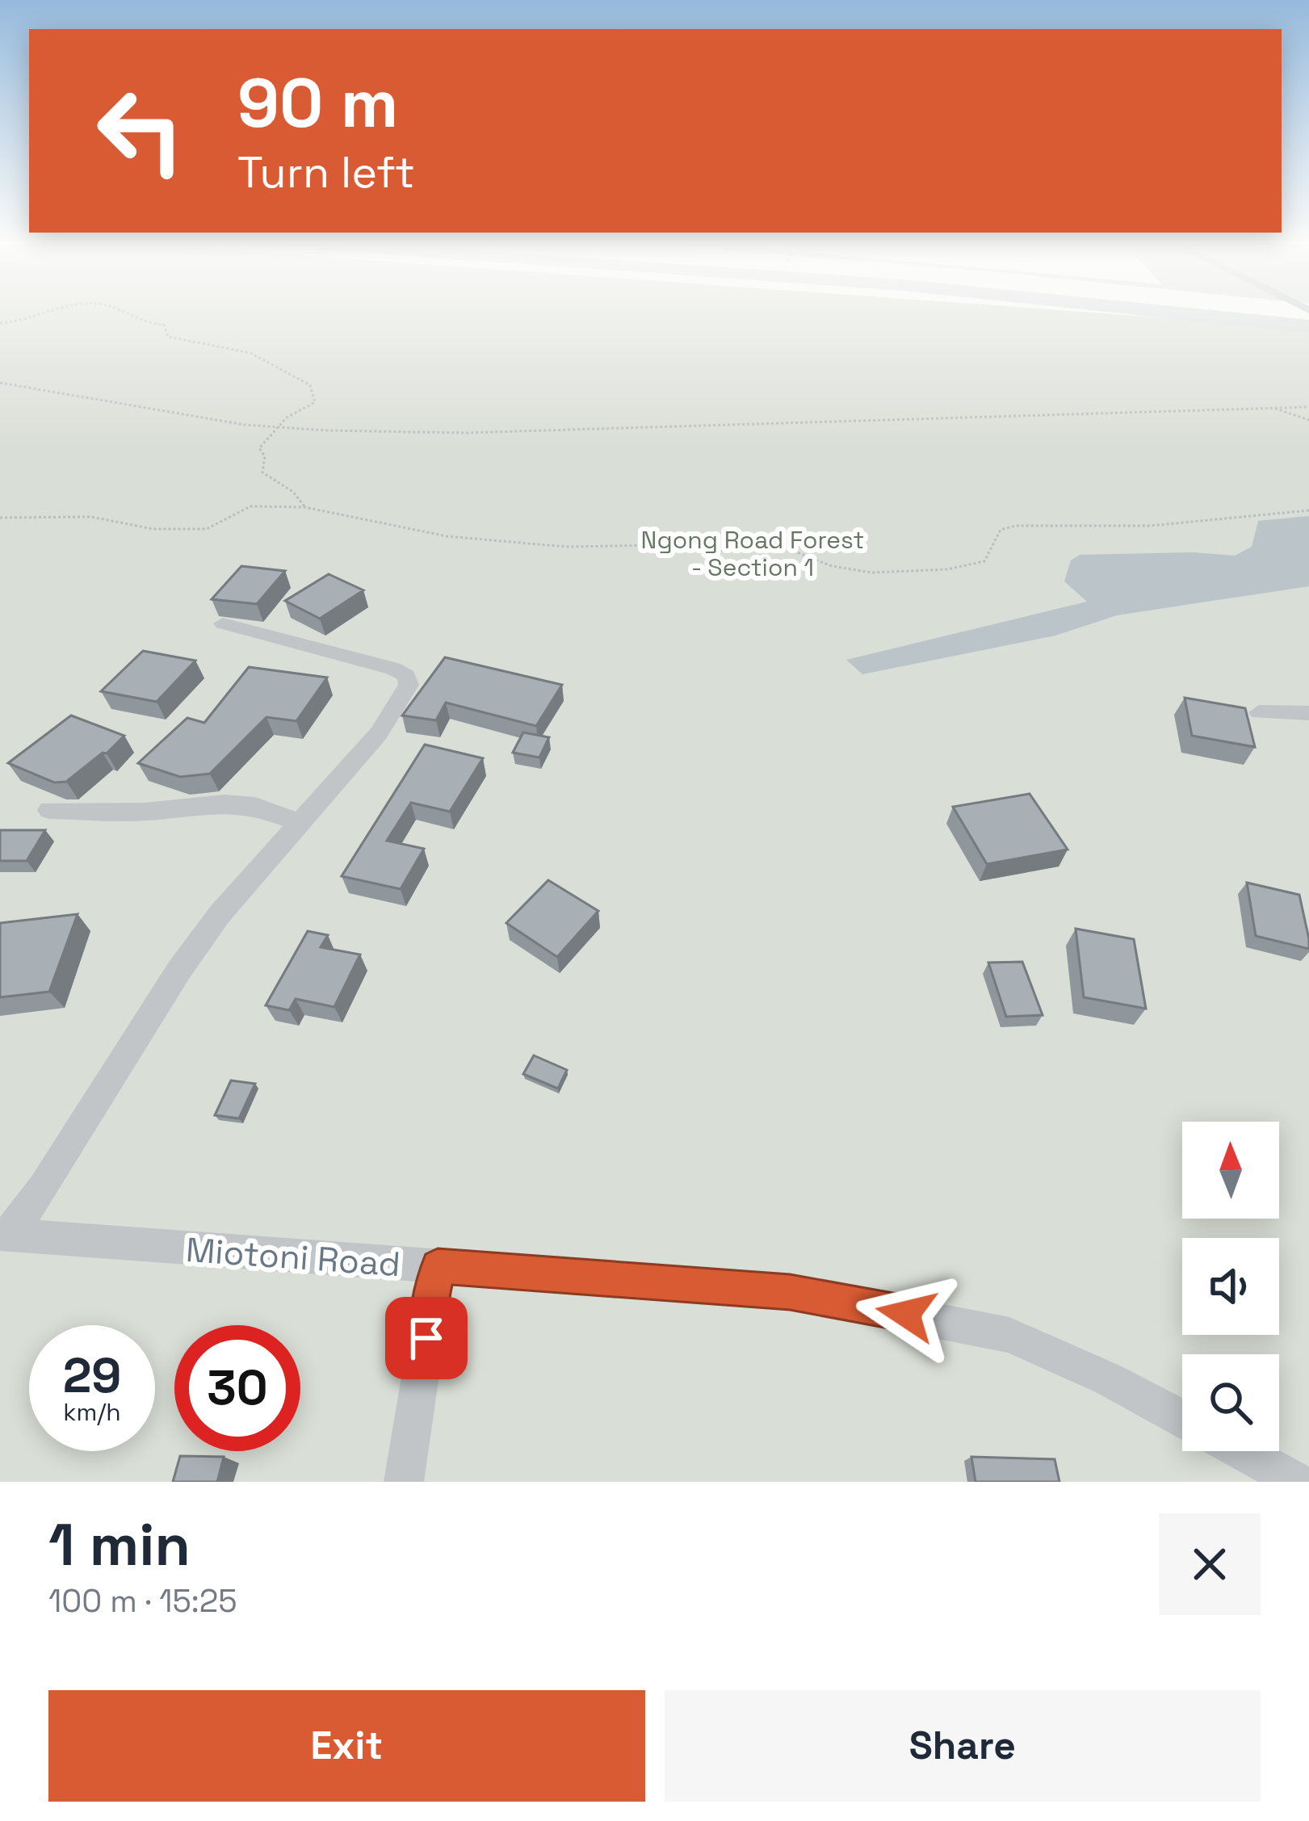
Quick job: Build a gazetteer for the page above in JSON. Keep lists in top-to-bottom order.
{
  "streets": {
    "street": ["Miotoni Road"]
  },
  "parks": ["Ngong Road Forest - Section 1"],
  "north": "top",
  "page": {
    "turn": ["90 m", "Turn left"],
    "speed": "29 km/h",
    "limit": "30",
    "heading": ["1 min", "100 m · 15:25"],
    "buttons": ["Exit", "Share"]
  }
}
